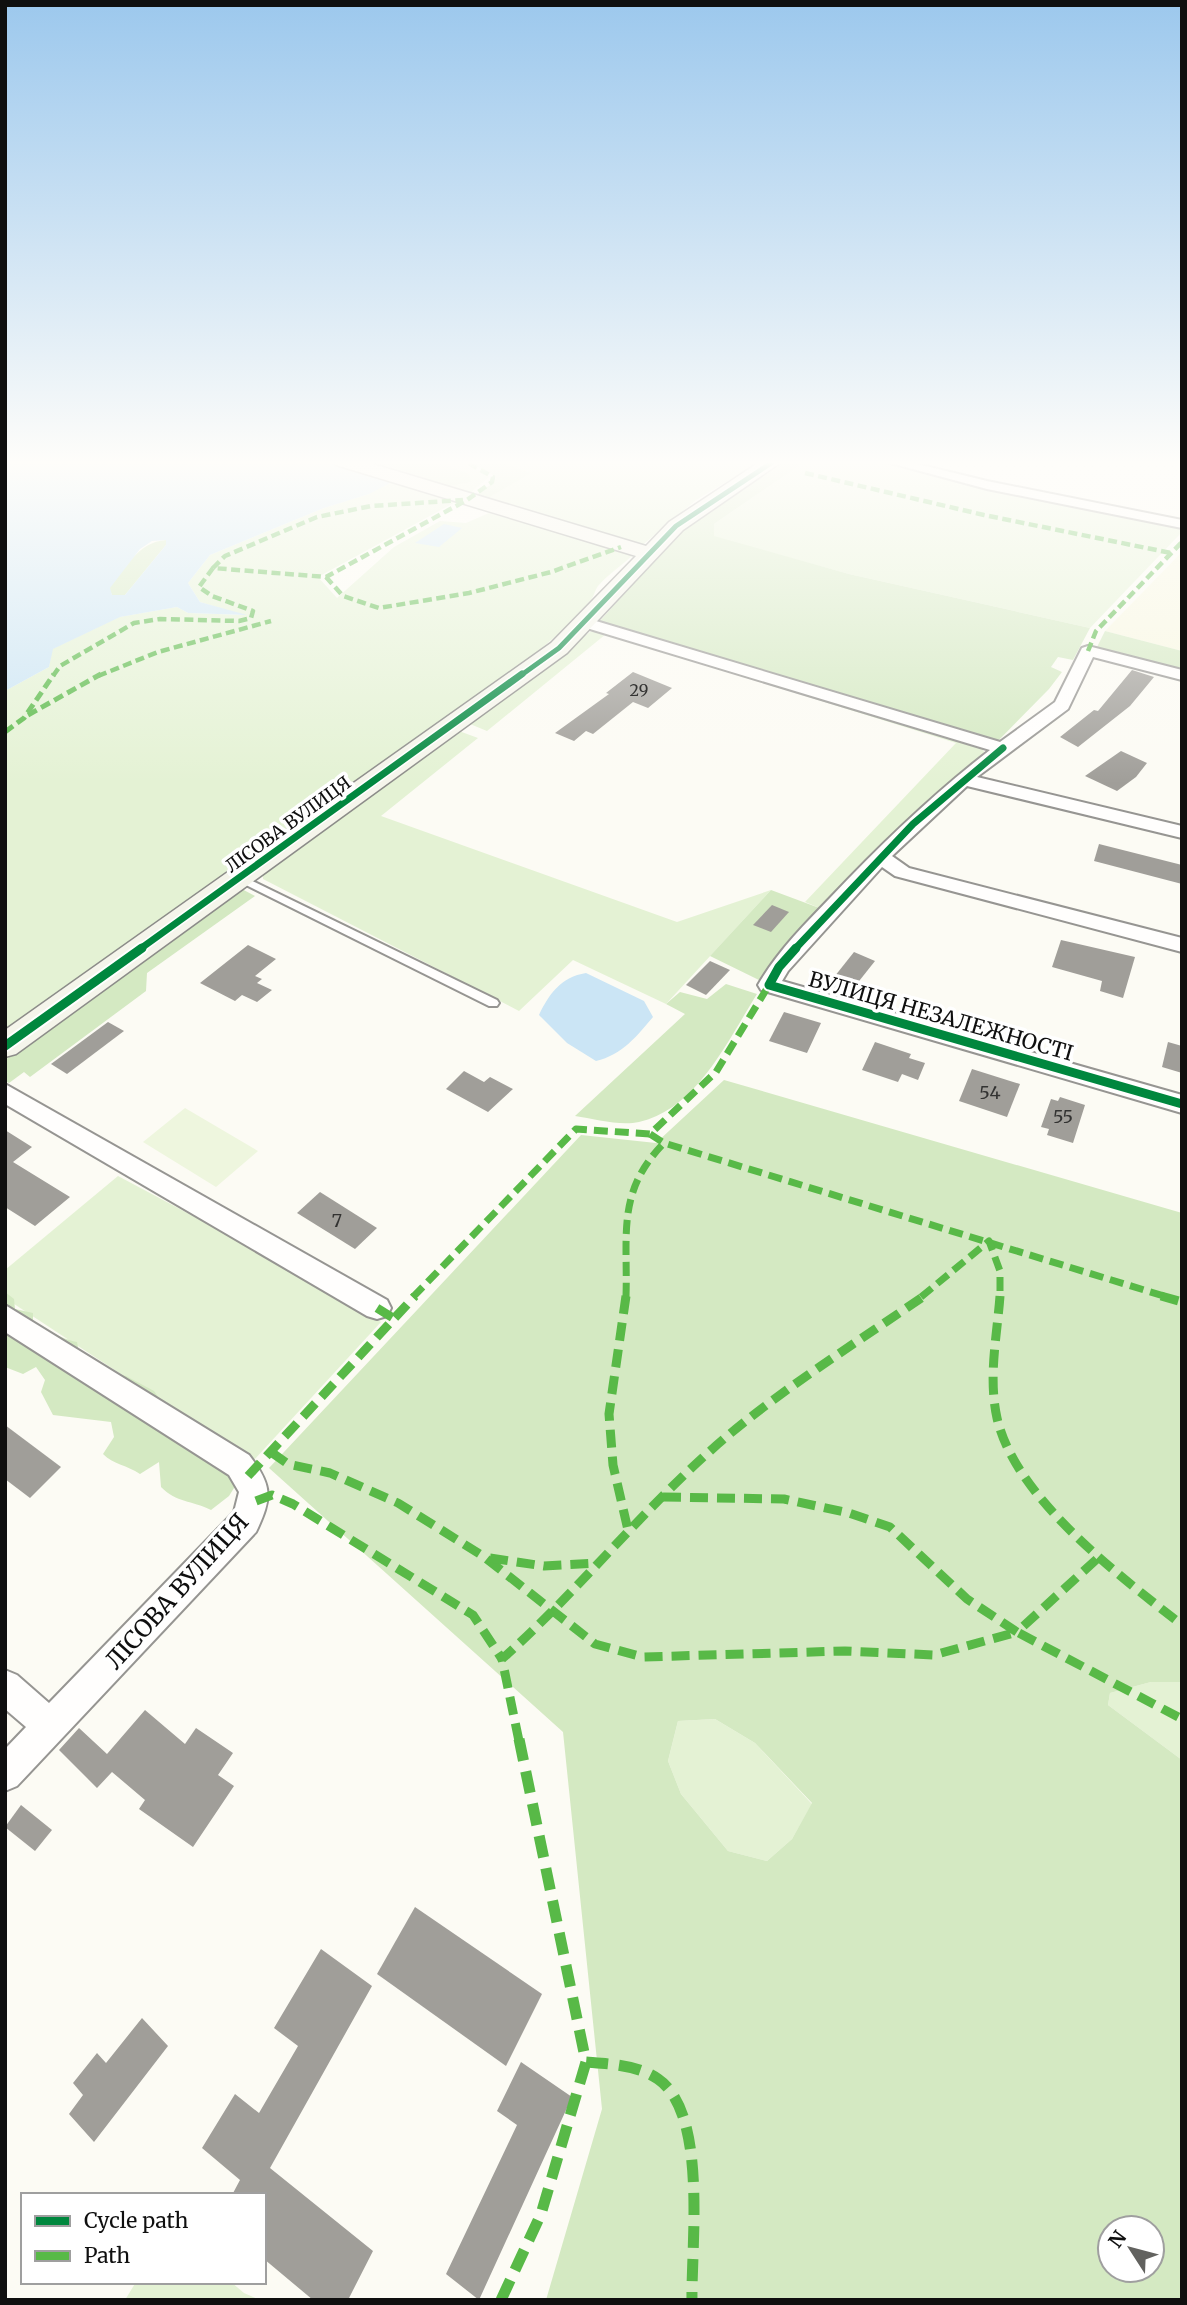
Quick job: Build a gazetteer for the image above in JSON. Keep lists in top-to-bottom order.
{
  "streets": {
    "street": ["ЛІСОВА ВУЛИЦЯ", "ВУЛИЦЯ НЕЗАЛЕЖНОСТІ"]
  },
  "house_numbers": [
    "29",
    "54",
    "55",
    "7"
  ],
  "legend": ["Cycle path", "Path"],
  "north": "top left"
}
